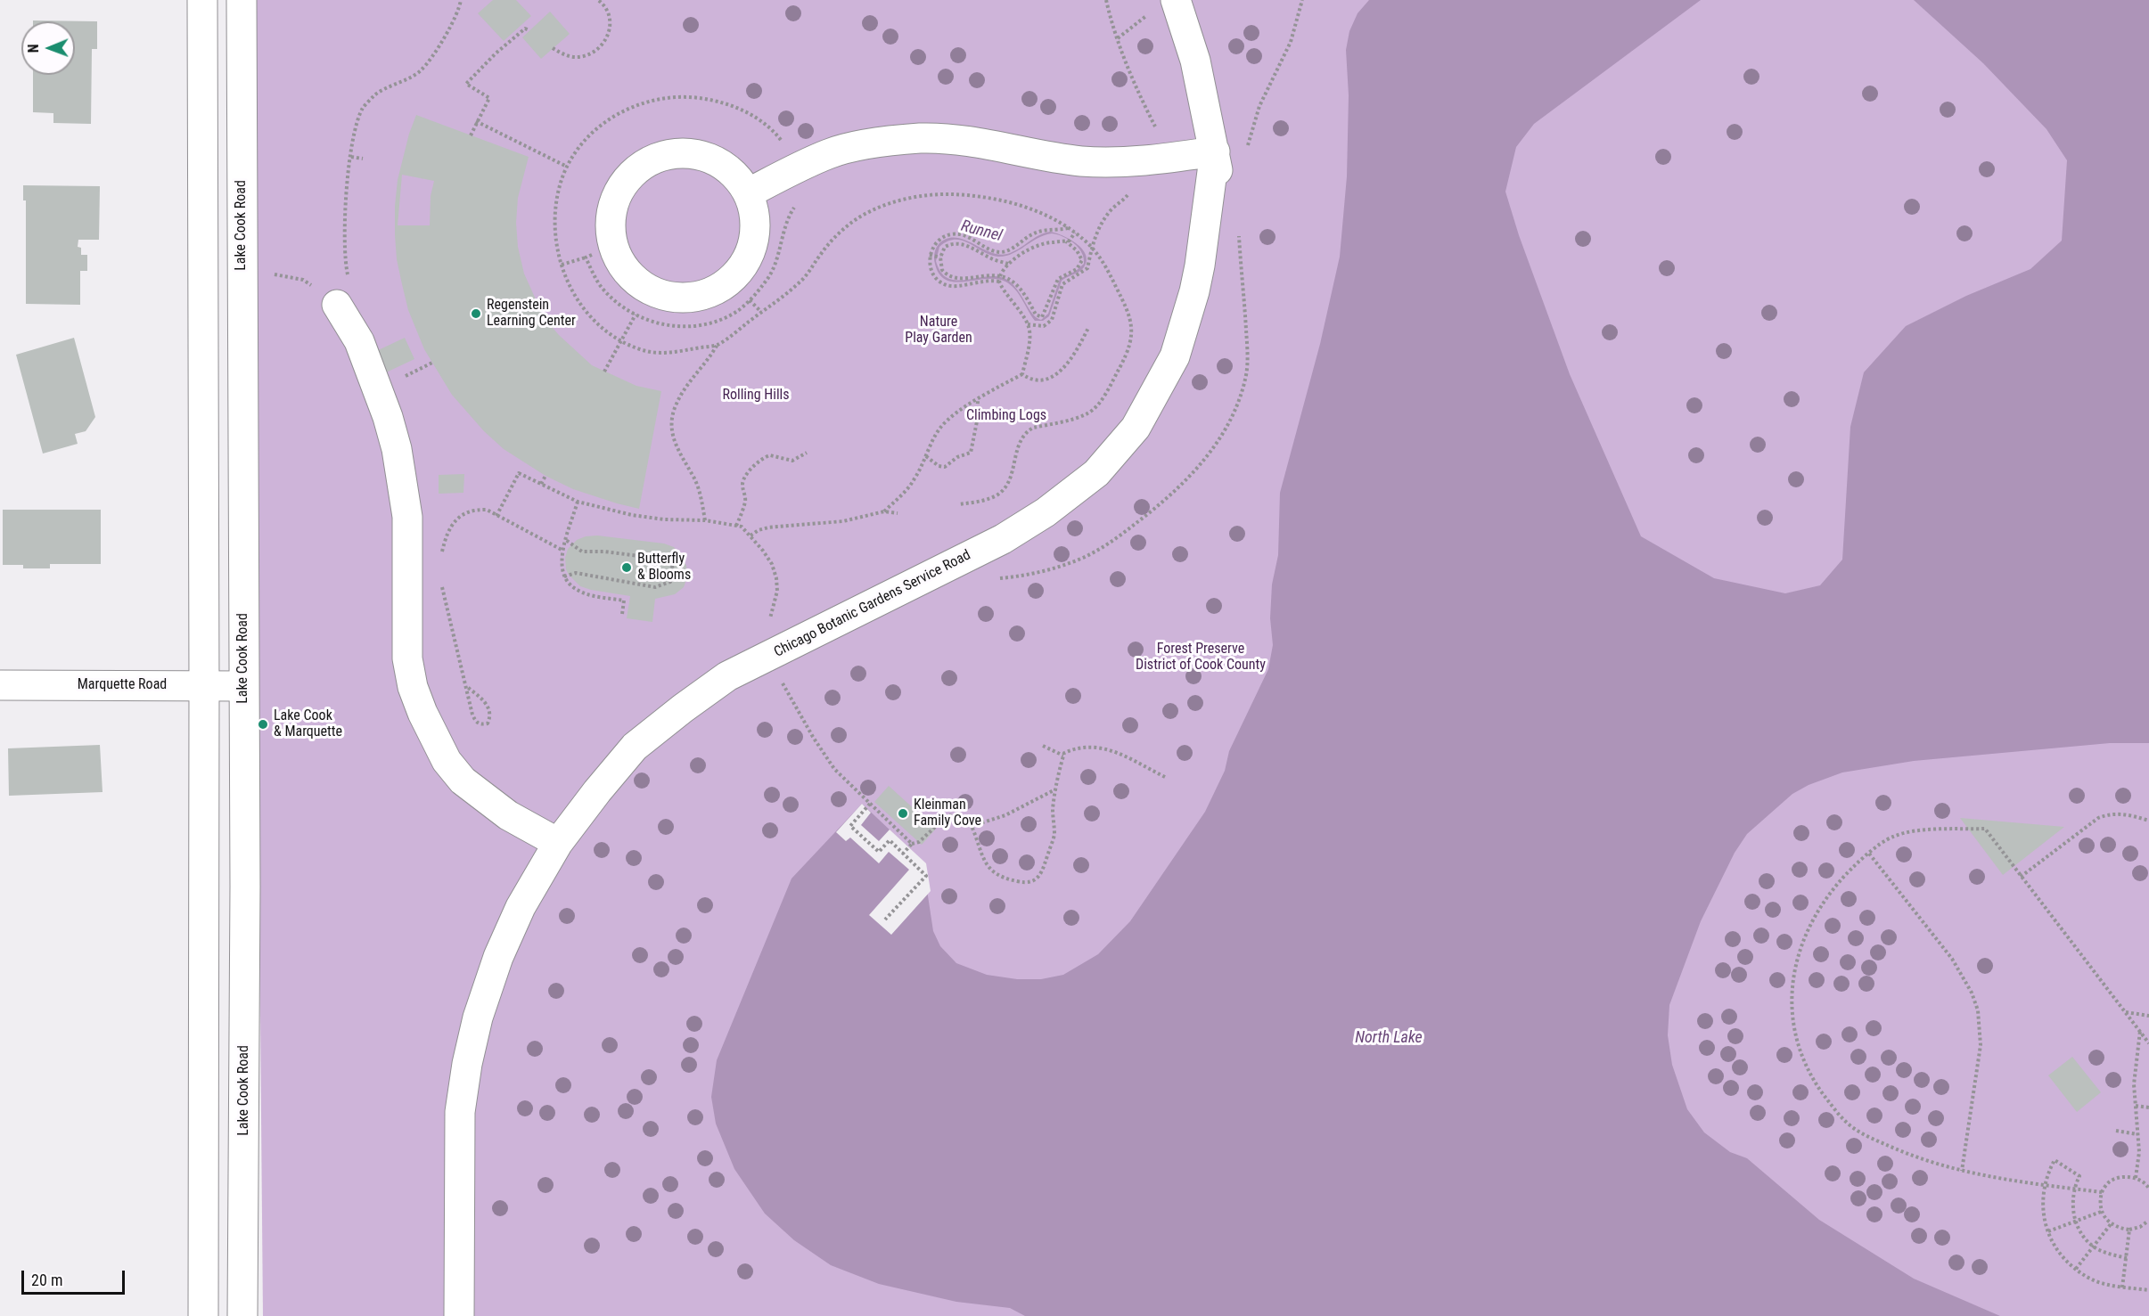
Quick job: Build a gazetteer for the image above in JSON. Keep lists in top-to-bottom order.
{
  "streets": {
    "main road": ["Lake Cook Road", "Chicago Botanic Gardens Service Road", "Marquette Road"]
  },
  "crossings": [
    ["Lake Cook Road", "Marquette Road"]
  ],
  "water": ["Runnel", "North Lake"],
  "parks": [
    "Nature Play Garden",
    "Rolling Hills",
    "Climbing Logs",
    "Forest Preserve District of Cook County"
  ],
  "places": [
    "Regenstein Learning Center",
    "Butterfly & Blooms",
    "Lake Cook & Marquette",
    "Kleinman Family Cove"
  ],
  "scale_bar": "20 m",
  "north": "left"
}
